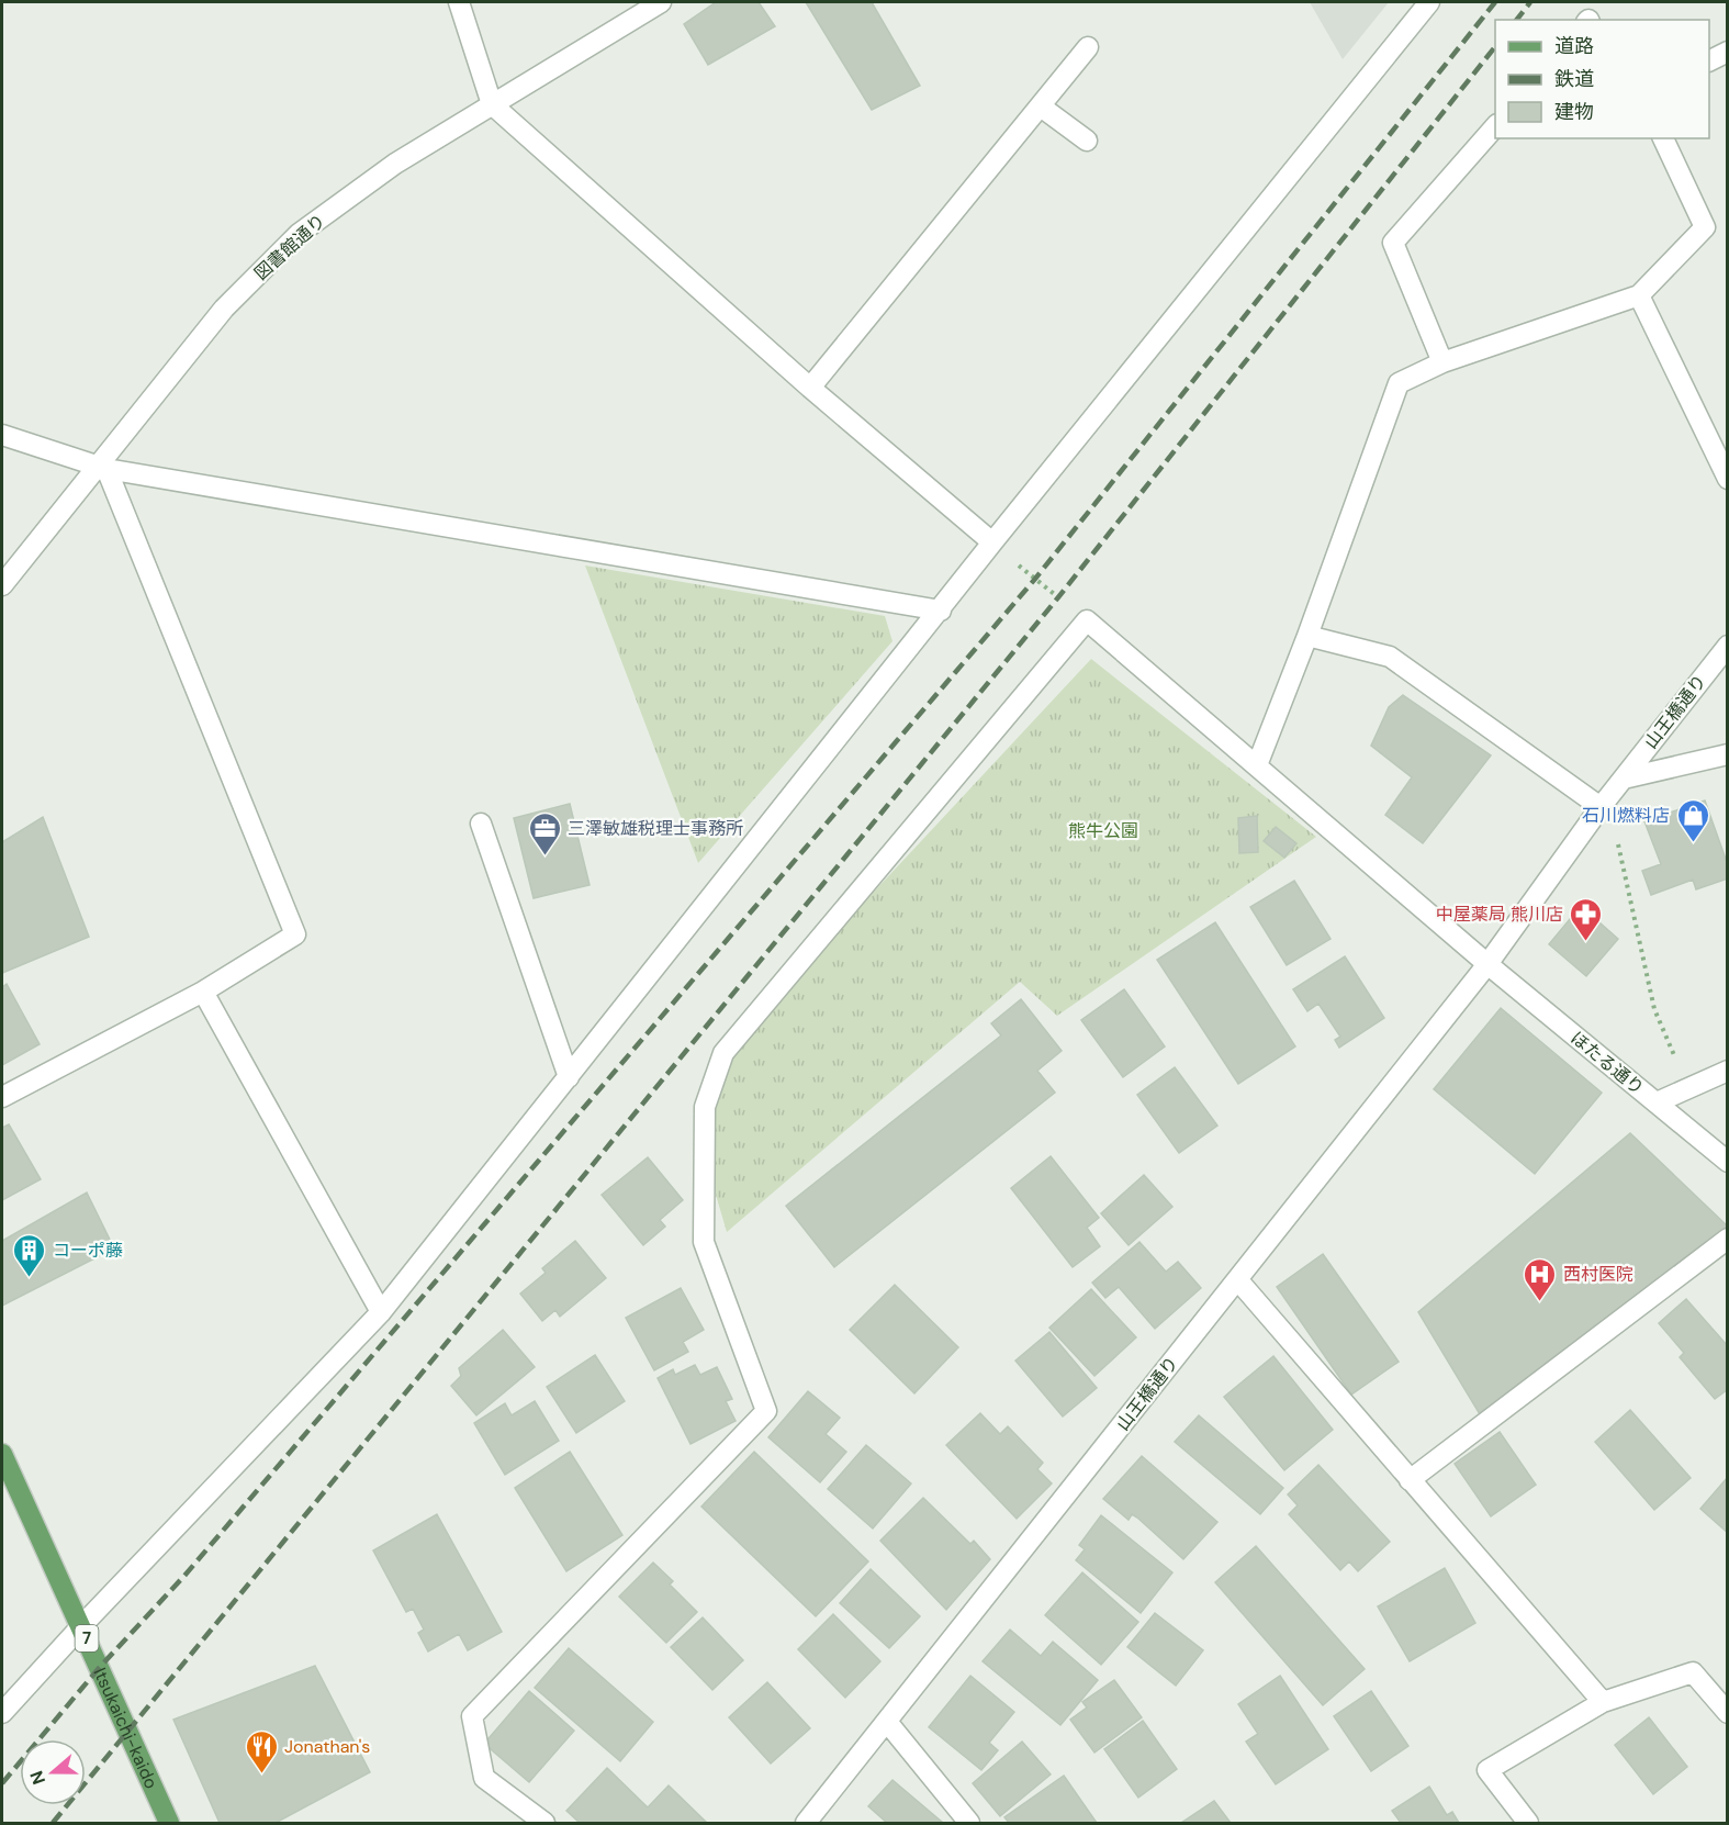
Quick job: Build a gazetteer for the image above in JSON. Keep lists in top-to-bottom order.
{
  "streets": {
    "main road": ["7", "Itsukaichi-kaido"],
    "street": ["図書館通り", "山王橋通り", "ほたる通り"]
  },
  "crossings": [
    ["山王橋通り", "ほたる通り"]
  ],
  "parks": ["熊牛公園"],
  "places": {
    "shop": ["石川燃料店"],
    "office": ["三澤敏雄税理士事務所"],
    "pharmacy": ["中屋薬局 熊川店"],
    "building": ["コーポ藤"],
    "hospital": ["西村医院"],
    "restaurant": ["Jonathan's"]
  },
  "legend": ["道路", "鉄道", "建物"],
  "north": "left"
}
